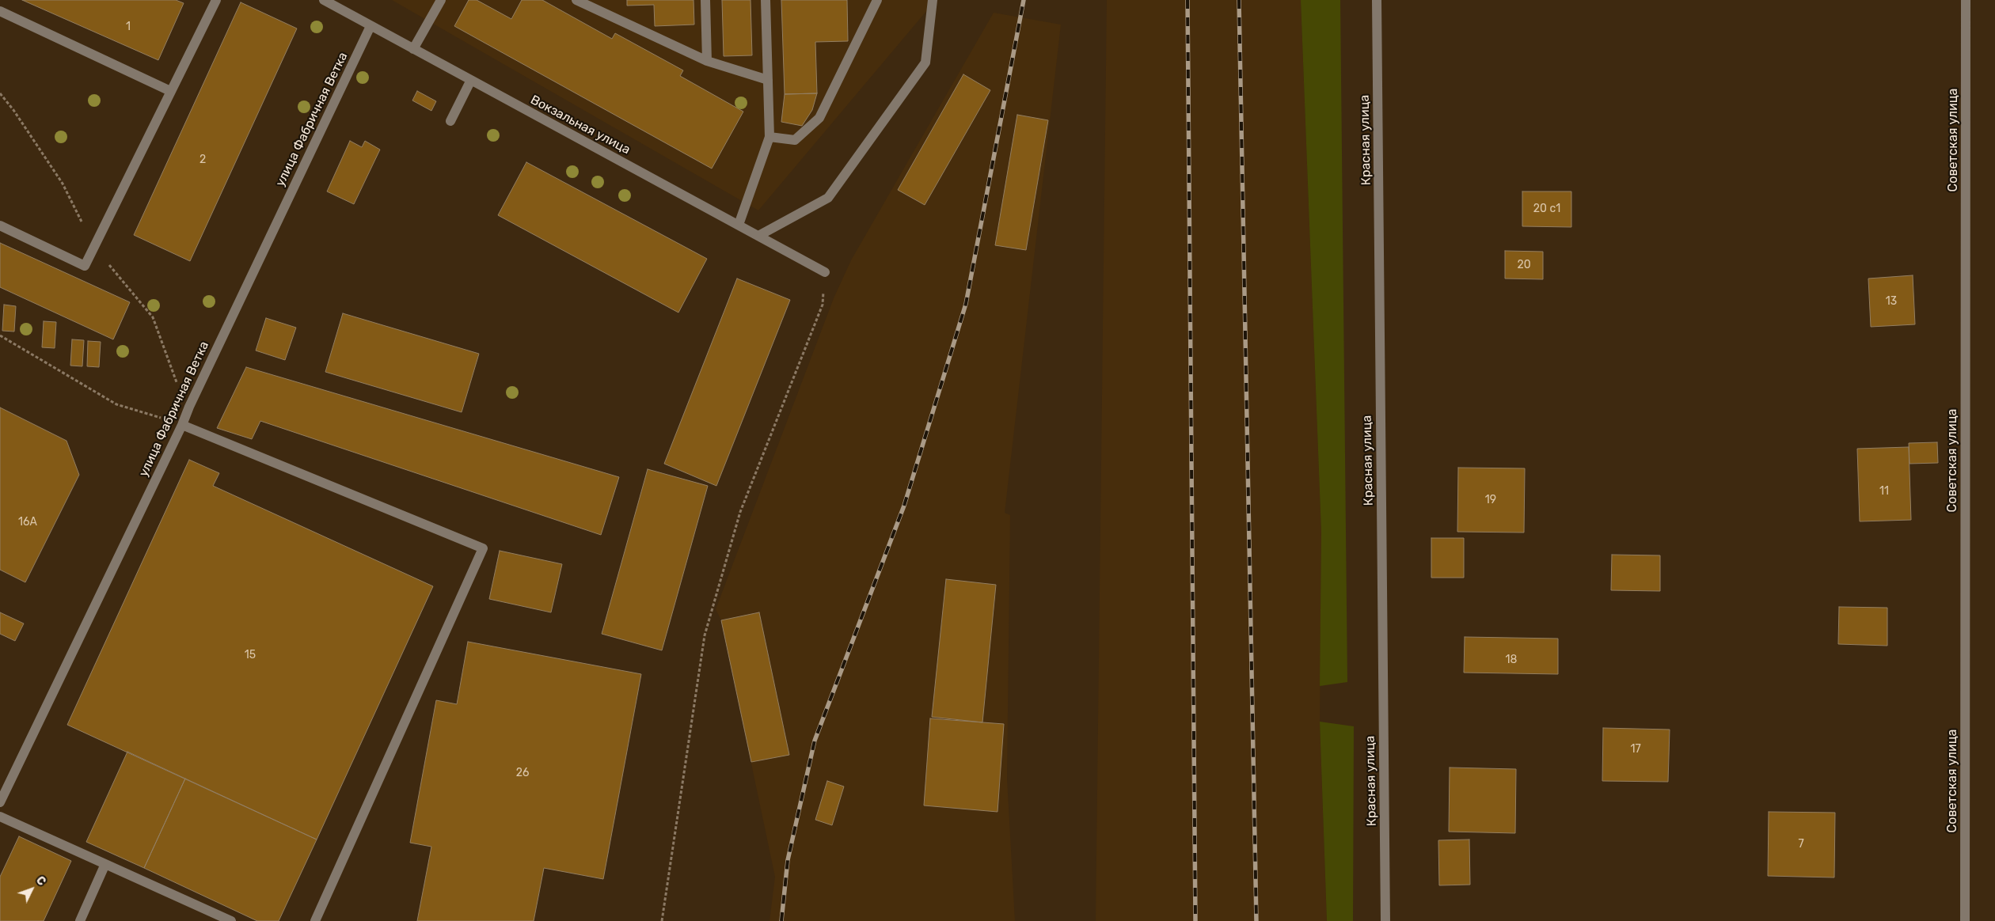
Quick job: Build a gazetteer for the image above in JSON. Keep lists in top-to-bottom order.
{
  "streets": {
    "street": [
      "улица Фабричная Ветка",
      "Вокзальная улица",
      "Красная улица",
      "Советская улица"
    ]
  },
  "crossings": [
    ["улица Фабричная Ветка", "Вокзальная улица"]
  ],
  "house_numbers": [
    "1",
    "2",
    "20 с1",
    "20",
    "13",
    "11",
    "19",
    "16А",
    "15",
    "18",
    "17",
    "26",
    "7"
  ],
  "north": "top right"
}
